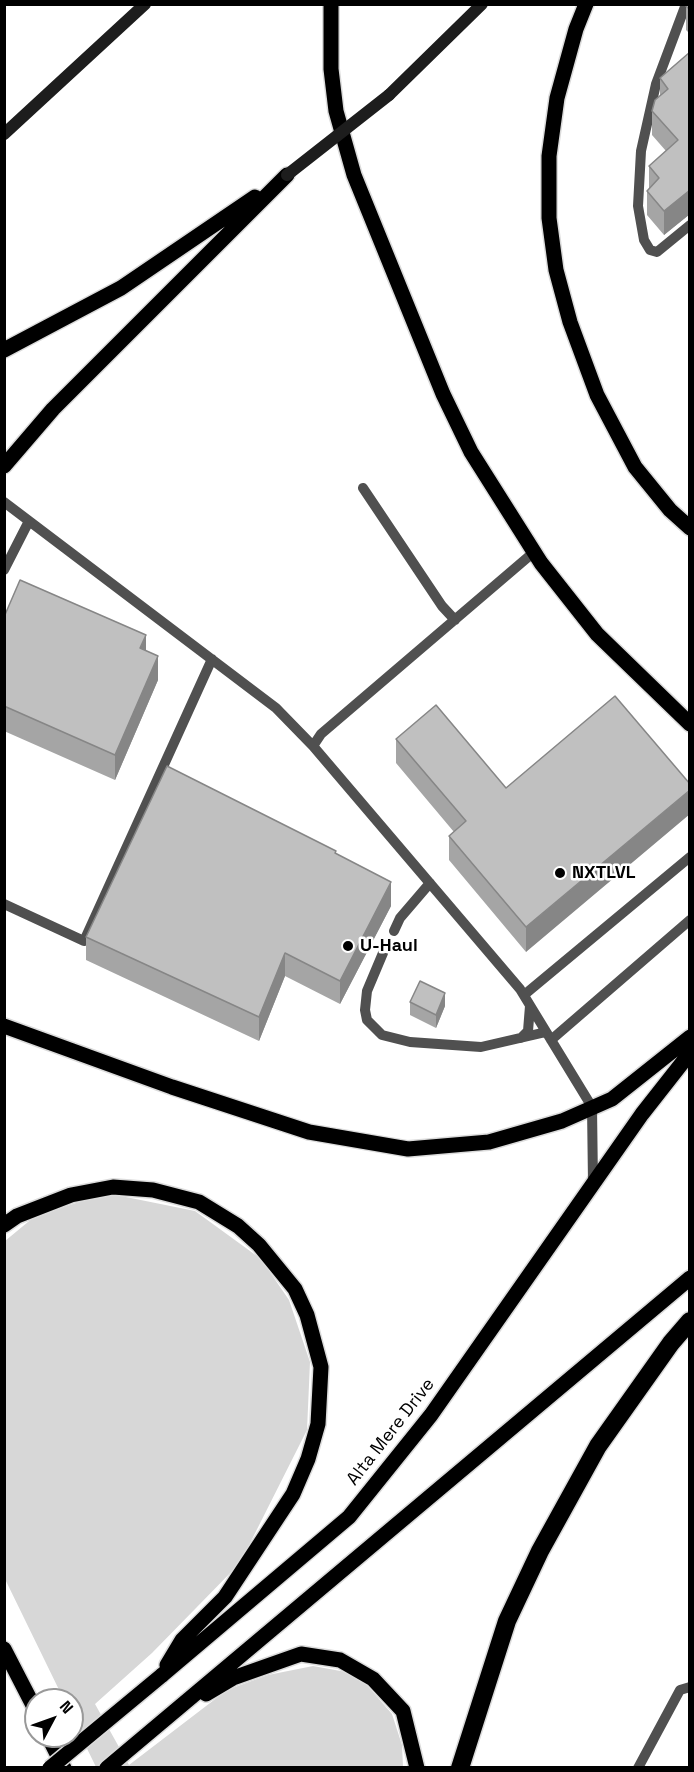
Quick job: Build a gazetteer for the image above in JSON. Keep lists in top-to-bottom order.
{
  "streets": {
    "main road": ["Alta Mere Drive"]
  },
  "places": ["NXTLVL", "U-Haul"],
  "north": "top right"
}
